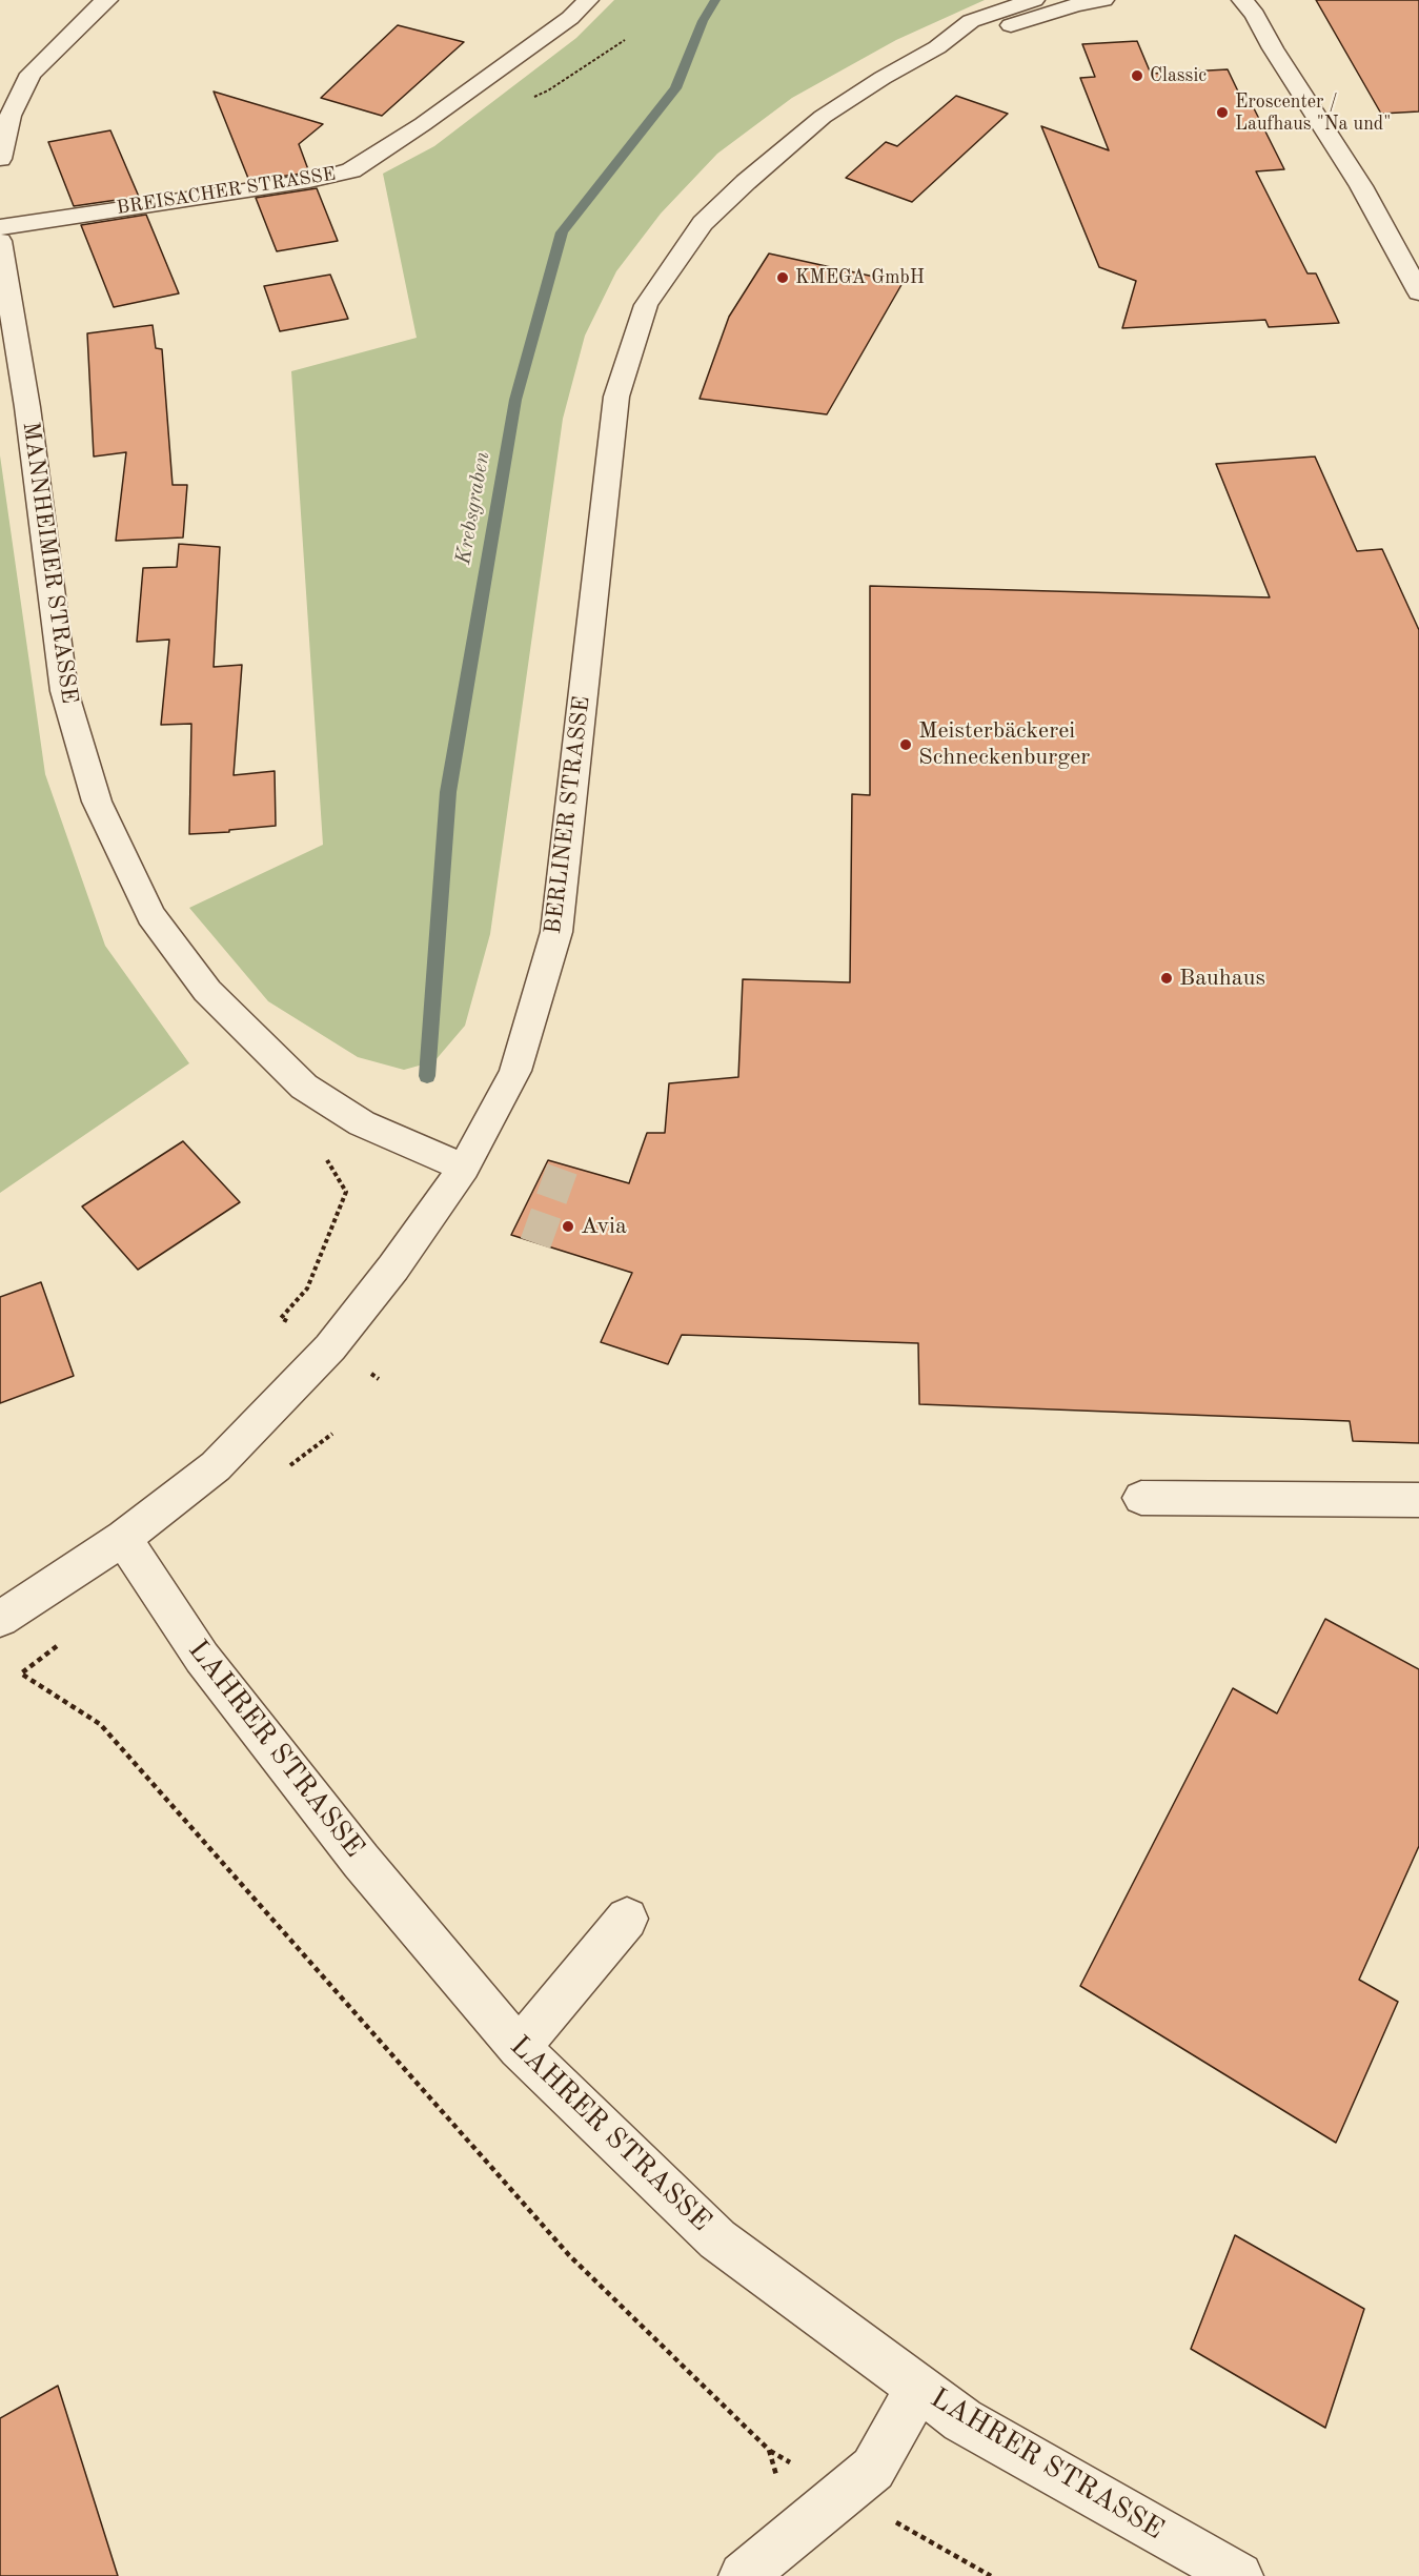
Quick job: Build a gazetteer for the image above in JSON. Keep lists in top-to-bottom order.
{
  "streets": {
    "street": [
      "BREISACHER STRASSE",
      "MANNHEIMER STRASSE",
      "BERLINER STRASSE",
      "LAHRER STRASSE"
    ]
  },
  "crossings": [
    ["MANNHEIMER STRASSE", "BERLINER STRASSE"],
    ["BERLINER STRASSE", "LAHRER STRASSE"]
  ],
  "water": ["Krebsgraben"],
  "places": [
    "Classic",
    "Eroscenter / Laufhaus \"Na und\"",
    "KMEGA GmbH",
    "Meisterbäckerei Schneckenburger",
    "Bauhaus",
    "Avia"
  ]
}
